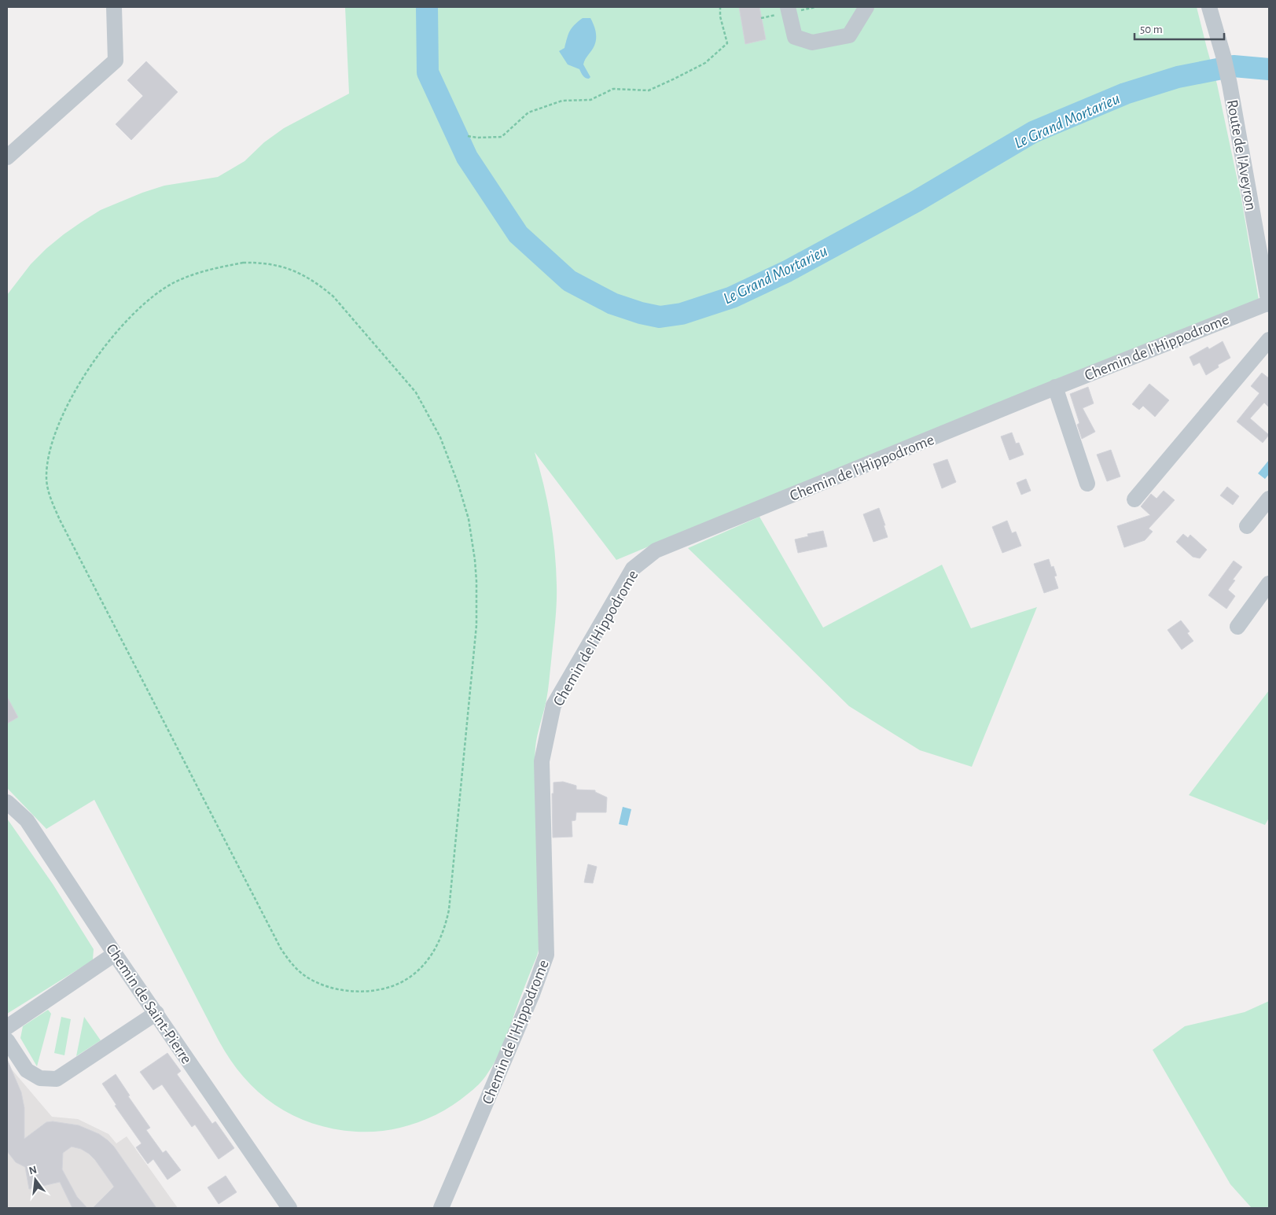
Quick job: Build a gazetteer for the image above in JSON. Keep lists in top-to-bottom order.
{
  "streets": {
    "street": ["Route de l'Aveyron", "Chemin de l'Hippodrome", "Chemin de Saint-Pierre"]
  },
  "crossings": [
    ["Route de l'Aveyron", "Chemin de l'Hippodrome"]
  ],
  "water": ["Le Grand Mortarieu"],
  "scale_bar": "50 m",
  "north": "top"
}
